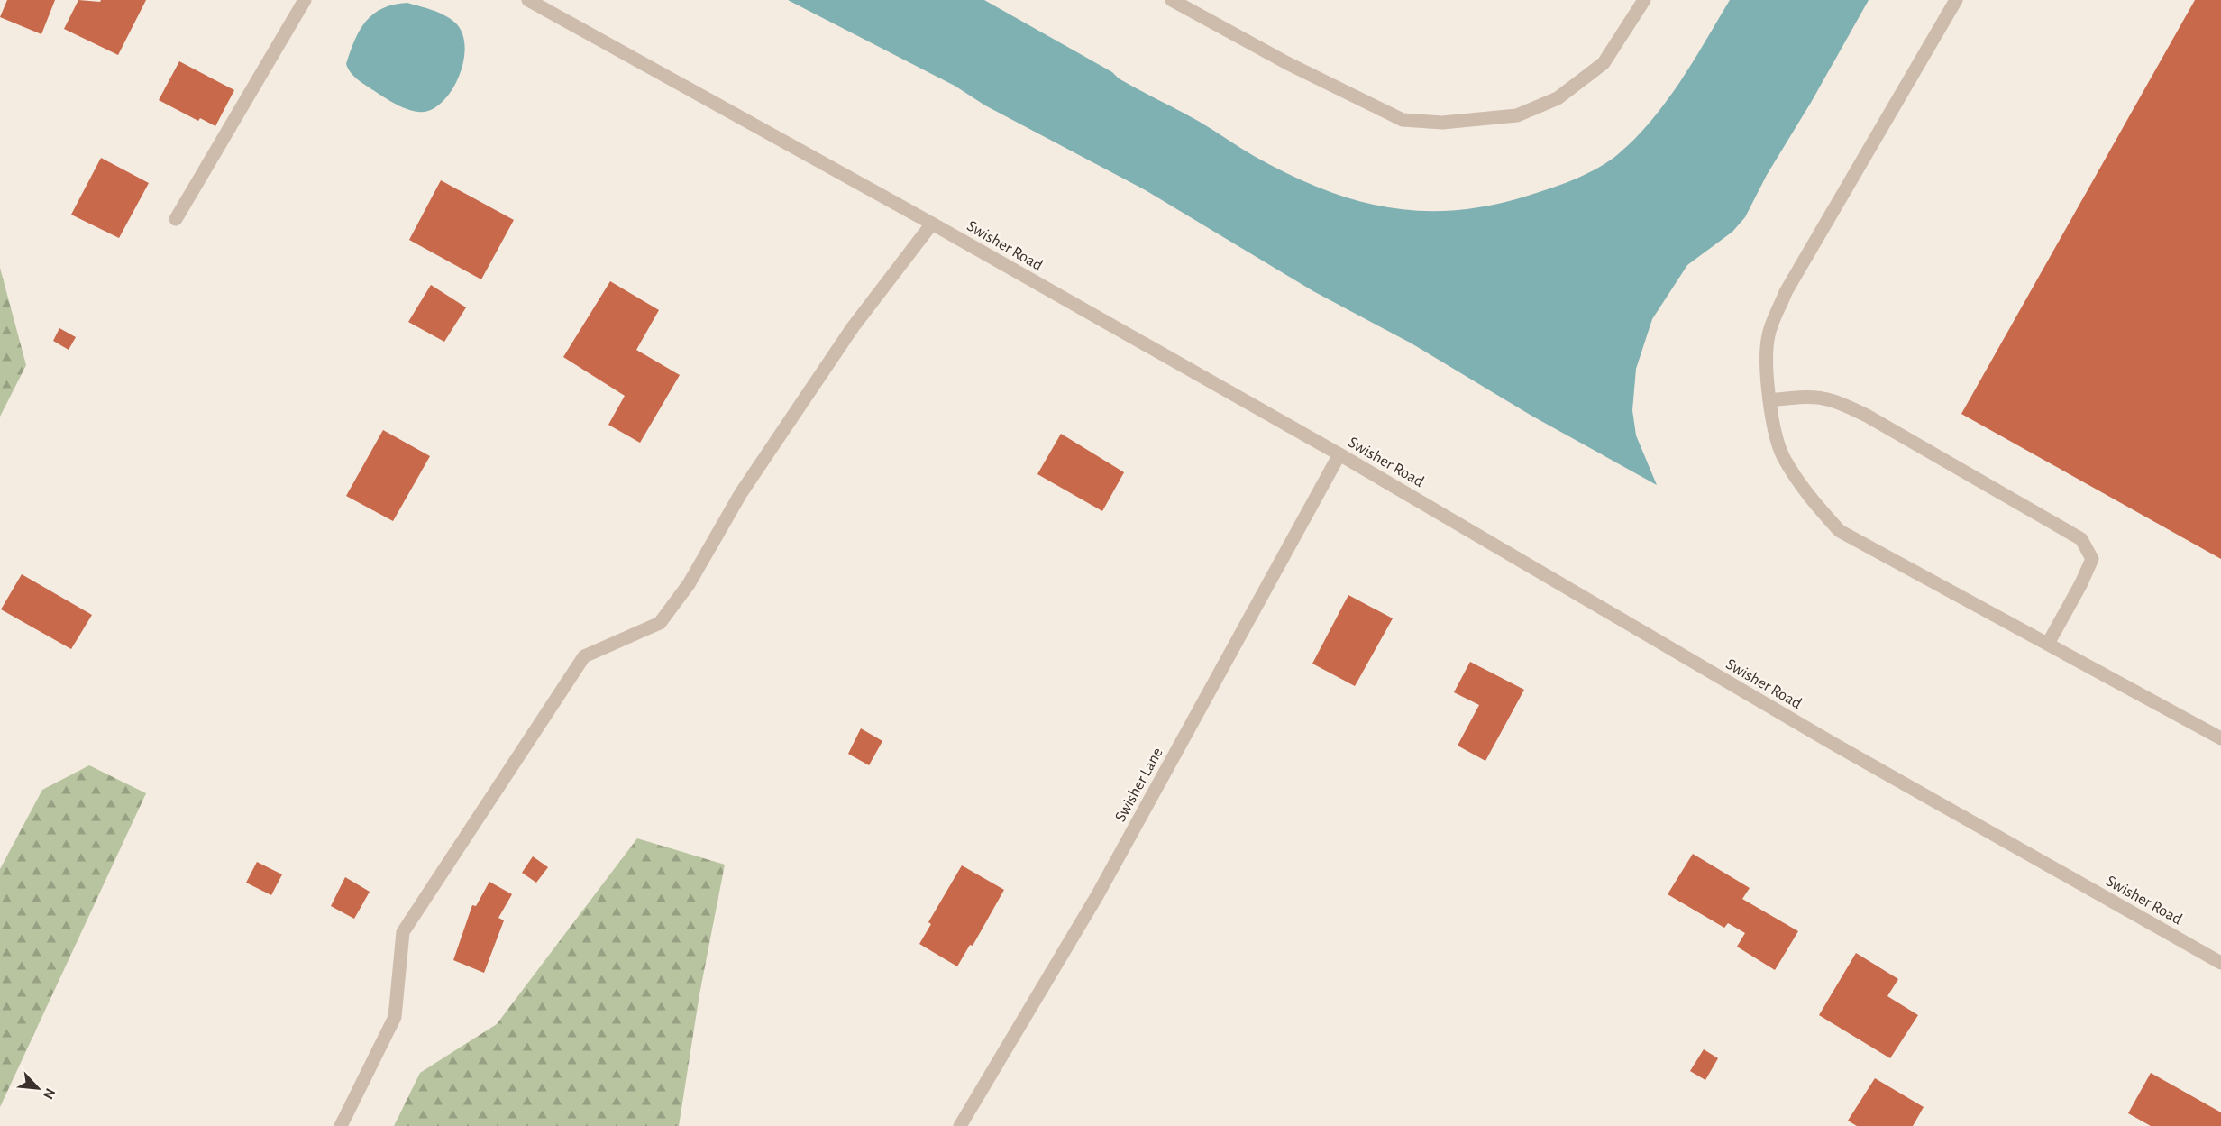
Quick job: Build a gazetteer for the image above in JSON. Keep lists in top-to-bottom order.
{
  "streets": {
    "street": ["Swisher Road", "Swisher Lane"]
  },
  "crossings": [
    ["Swisher Road", "Swisher Lane"]
  ],
  "north": "bottom right"
}
